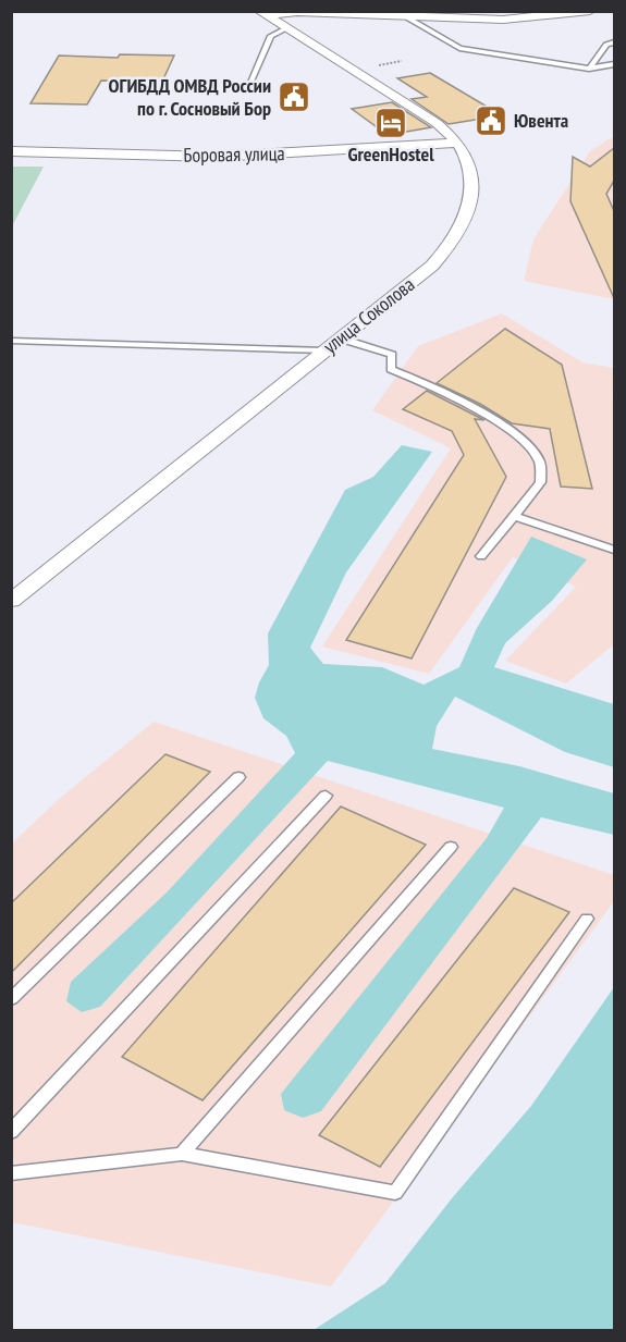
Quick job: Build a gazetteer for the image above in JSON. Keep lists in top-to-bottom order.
{
  "streets": {
    "street": ["Боровая улица", "улица Соколова"]
  },
  "crossings": [
    ["Боровая улица", "улица Соколова"]
  ],
  "places": {
    "public building": ["ОГИБДД ОМВД России по г. Сосновый Бор", "Ювента"],
    "hotel": ["GreenHostel"]
  }
}
